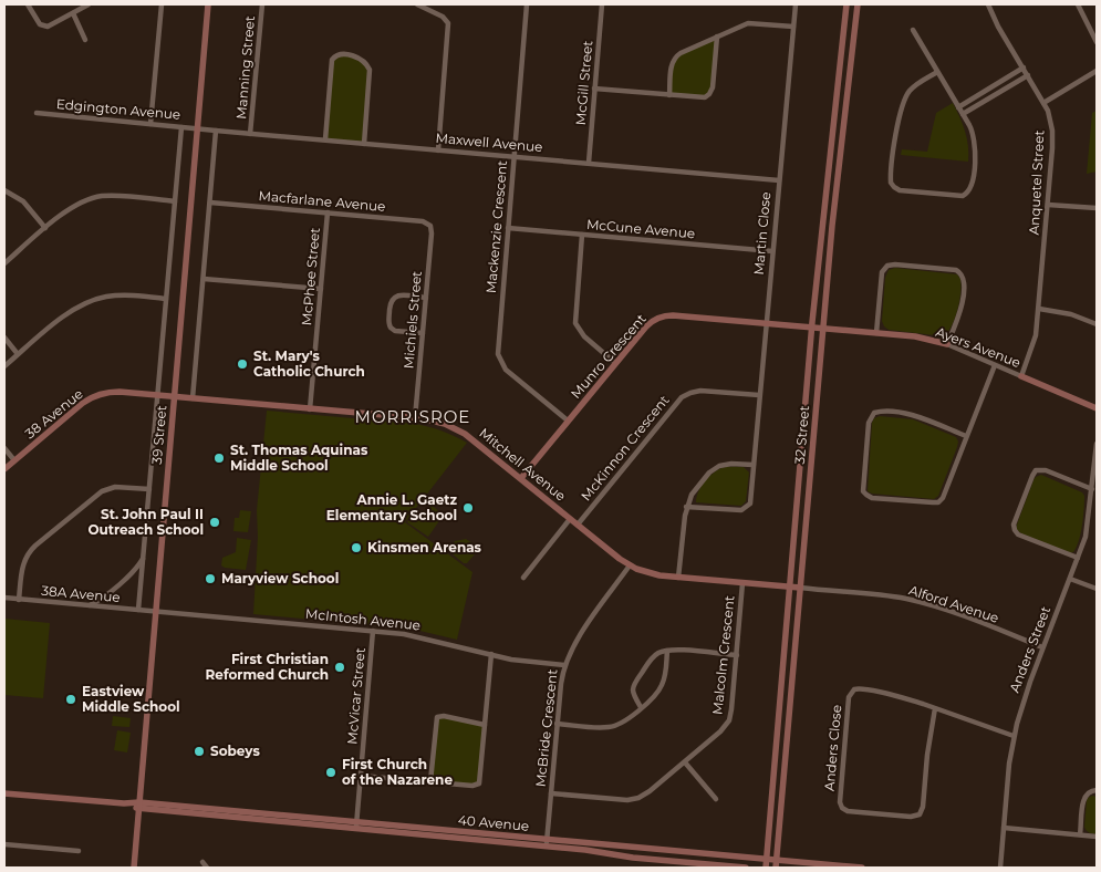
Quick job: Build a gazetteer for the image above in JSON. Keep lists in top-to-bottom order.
{
  "streets": {
    "main road": [
      "Ayers Avenue",
      "Munro Crescent",
      "38 Avenue",
      "39 Street",
      "32 Street",
      "Mitchell Avenue",
      "Alford Avenue",
      "40 Avenue"
    ],
    "street": [
      "Manning Street",
      "McGill Street",
      "Edgington Avenue",
      "Maxwell Avenue",
      "Anquetel Street",
      "Macfarlane Avenue",
      "Mackenzie Crescent",
      "McCune Avenue",
      "Martin Close",
      "McPhee Street",
      "Michiels Street",
      "McKinnon Crescent",
      "38A Avenue",
      "McIntosh Avenue",
      "Anders Street",
      "Malcolm Crescent",
      "McVicar Street",
      "McBride Crescent",
      "Anders Close"
    ]
  },
  "crossings": [
    ["Manning Street", "Maxwell Avenue"],
    ["McGill Street", "Maxwell Avenue"],
    ["Edgington Avenue", "Maxwell Avenue"],
    ["Edgington Avenue", "39 Street"],
    ["Maxwell Avenue", "Mackenzie Crescent"],
    ["Maxwell Avenue", "Martin Close"],
    ["Maxwell Avenue", "39 Street"],
    ["Anquetel Street", "Ayers Avenue"],
    ["Macfarlane Avenue", "McPhee Street"],
    ["Macfarlane Avenue", "Michiels Street"],
    ["Mackenzie Crescent", "McCune Avenue"],
    ["Mackenzie Crescent", "Munro Crescent"],
    ["McCune Avenue", "Martin Close"],
    ["Martin Close", "Munro Crescent"],
    ["Martin Close", "McKinnon Crescent"],
    ["McPhee Street", "Mitchell Avenue"],
    ["Michiels Street", "Mitchell Avenue"],
    ["Ayers Avenue", "Munro Crescent"],
    ["Ayers Avenue", "32 Street"],
    ["Munro Crescent", "32 Street"],
    ["Munro Crescent", "Mitchell Avenue"],
    ["38 Avenue", "39 Street"],
    ["38 Avenue", "Mitchell Avenue"],
    ["39 Street", "Mitchell Avenue"],
    ["39 Street", "38A Avenue"],
    ["39 Street", "McIntosh Avenue"],
    ["39 Street", "40 Avenue"],
    ["32 Street", "Mitchell Avenue"],
    ["32 Street", "Alford Avenue"],
    ["32 Street", "40 Avenue"],
    ["McKinnon Crescent", "Mitchell Avenue"],
    ["Mitchell Avenue", "Alford Avenue"],
    ["Mitchell Avenue", "Malcolm Crescent"],
    ["Mitchell Avenue", "McBride Crescent"],
    ["38A Avenue", "McIntosh Avenue"],
    ["Alford Avenue", "Anders Street"],
    ["McIntosh Avenue", "McVicar Street"],
    ["McIntosh Avenue", "McBride Crescent"],
    ["Anders Street", "Anders Close"],
    ["Malcolm Crescent", "McBride Crescent"],
    ["McVicar Street", "40 Avenue"],
    ["McBride Crescent", "40 Avenue"]
  ],
  "districts": ["MORRISROE"],
  "places": [
    "St. Mary's Catholic Church",
    "St. Thomas Aquinas Middle School",
    "Annie L. Gaetz Elementary School",
    "St. John Paul II Outreach School",
    "Kinsmen Arenas",
    "Maryview School",
    "First Christian Reformed Church",
    "Eastview Middle School",
    "Sobeys",
    "First Church of the Nazarene"
  ]
}
